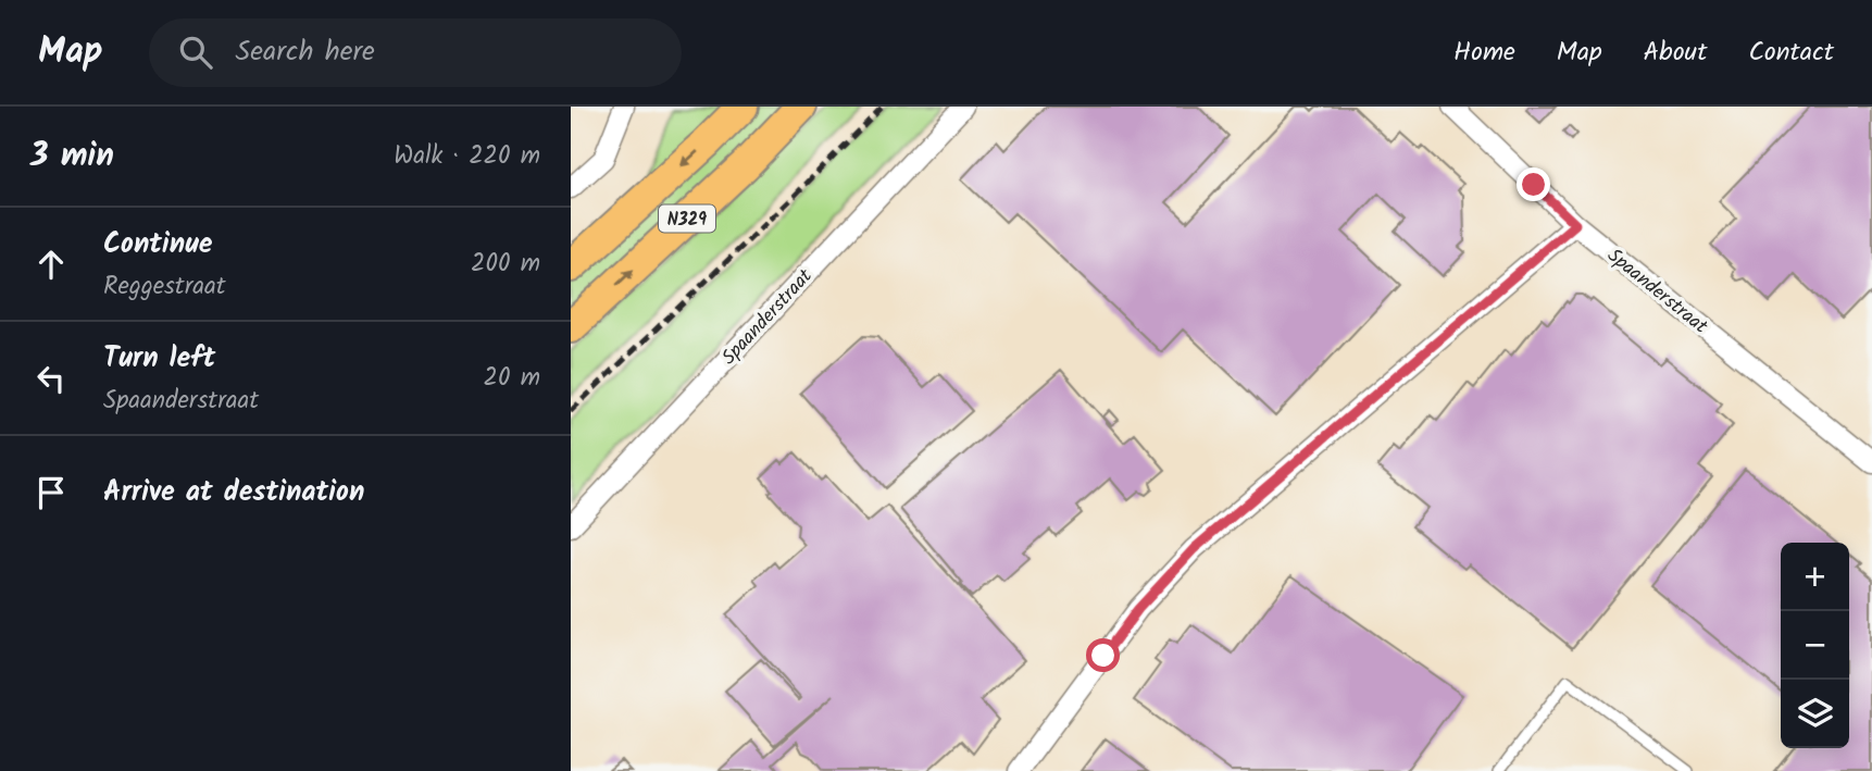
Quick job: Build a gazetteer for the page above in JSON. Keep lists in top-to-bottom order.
{
  "streets": {
    "main road": ["N329"],
    "street": ["Spaanderstraat"]
  },
  "page": {
    "header": "Map",
    "search": "Search here",
    "nav": [
      "Home",
      "Map",
      "About",
      "Contact"
    ],
    "heading": ["3 min", "Walk · 220 m"],
    "list": [
      ["Continue", "Reggestraat", "200 m"],
      ["Turn left", "Spaanderstraat", "20 m"],
      "Arrive at destination"
    ],
    "map_buttons": ["+", "−"]
  }
}
